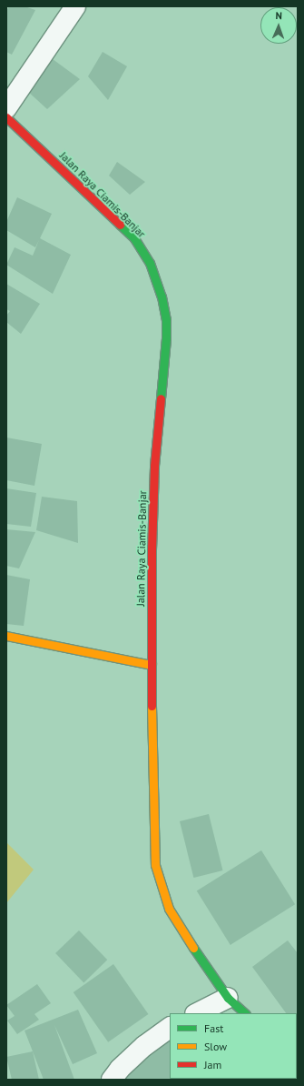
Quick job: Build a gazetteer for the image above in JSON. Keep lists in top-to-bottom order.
{
  "streets": {
    "main road": ["Jalan Raya Ciamis-Banjar"]
  },
  "legend": ["Fast", "Slow", "Jam"],
  "north": "top"
}
